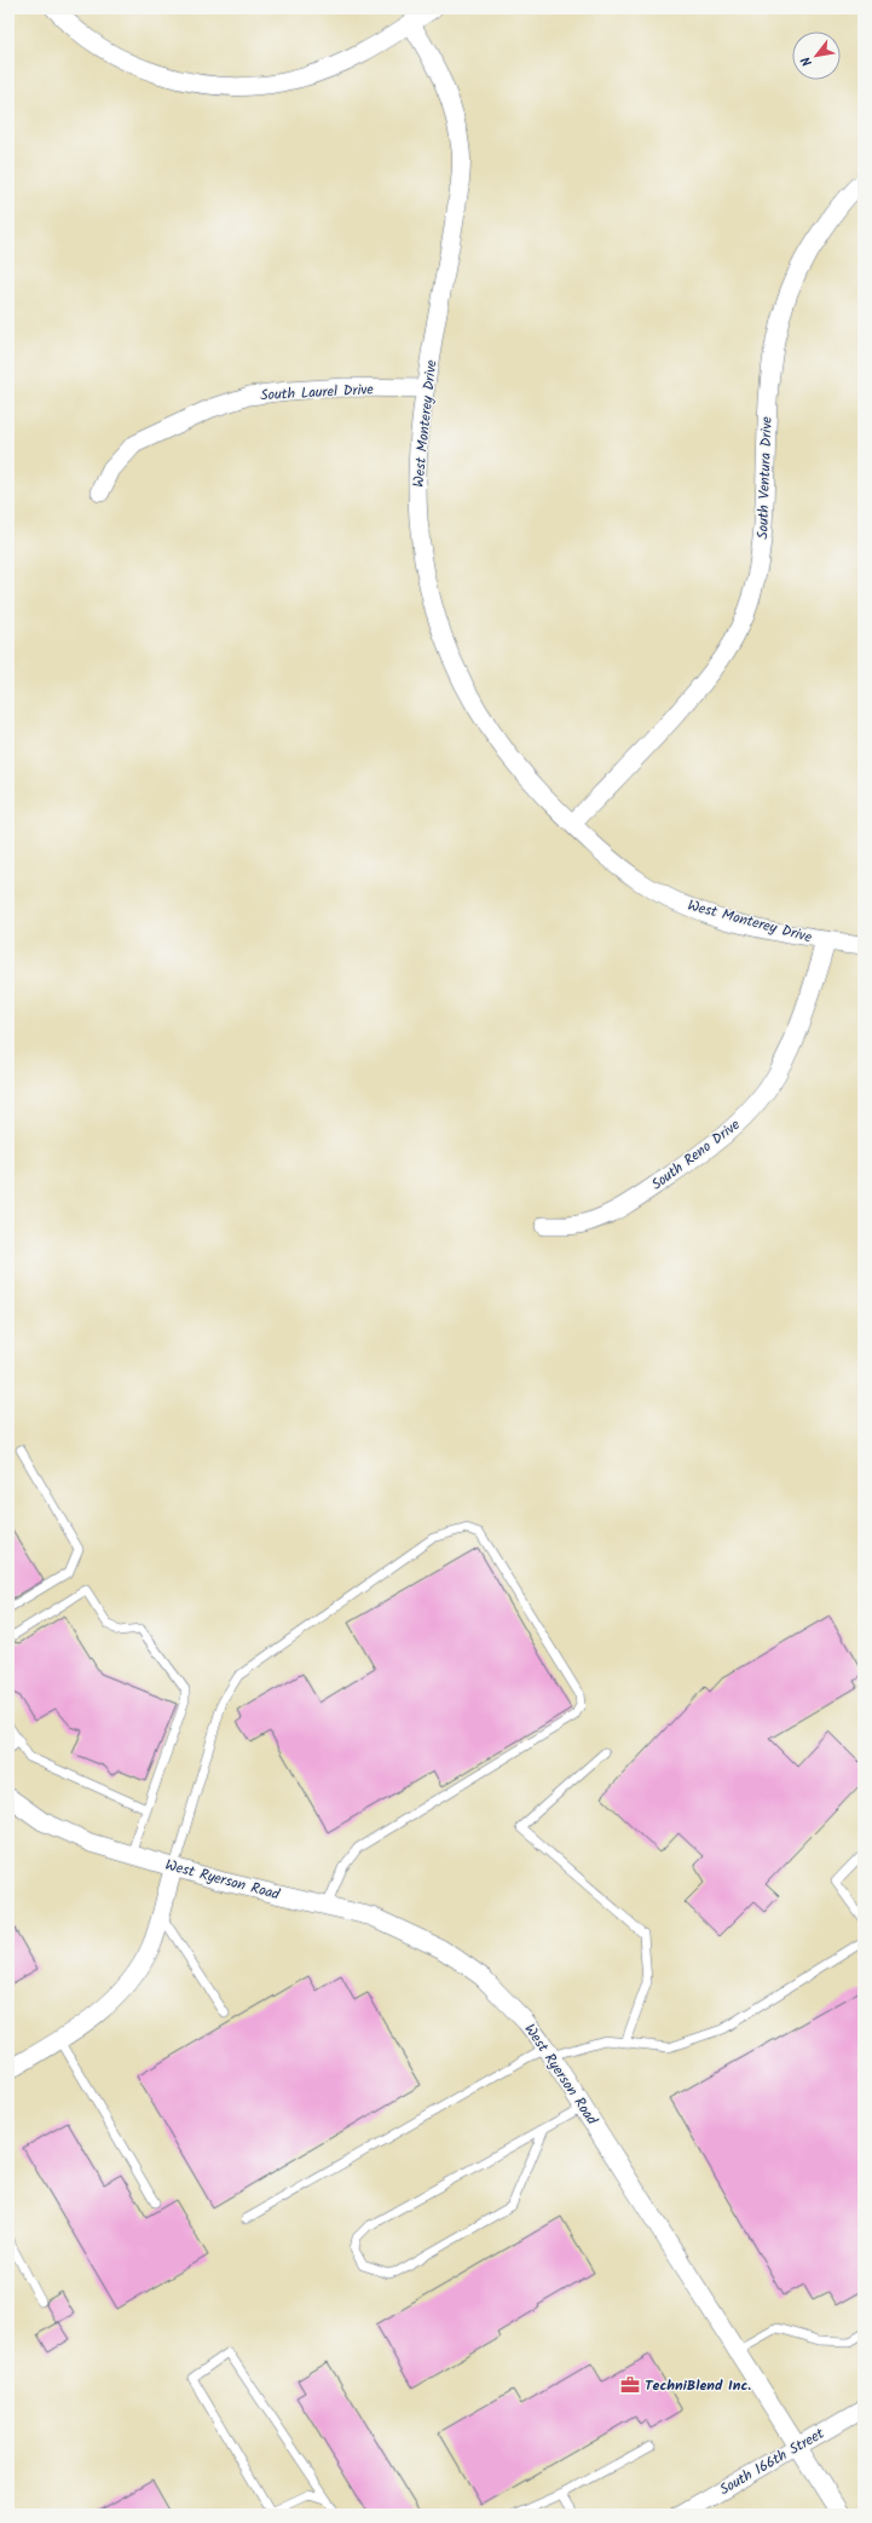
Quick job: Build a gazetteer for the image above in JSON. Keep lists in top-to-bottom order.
{
  "streets": {
    "street": [
      "South Laurel Drive",
      "West Monterey Drive",
      "South Ventura Drive",
      "South Reno Drive",
      "West Ryerson Road",
      "South 166th Street"
    ]
  },
  "crossings": [
    ["South Laurel Drive", "West Monterey Drive"],
    ["West Monterey Drive", "South Ventura Drive"],
    ["West Monterey Drive", "South Reno Drive"],
    ["West Ryerson Road", "South 166th Street"]
  ],
  "places": {
    "office": ["TechniBlend Inc."]
  },
  "north": "bottom left"
}
